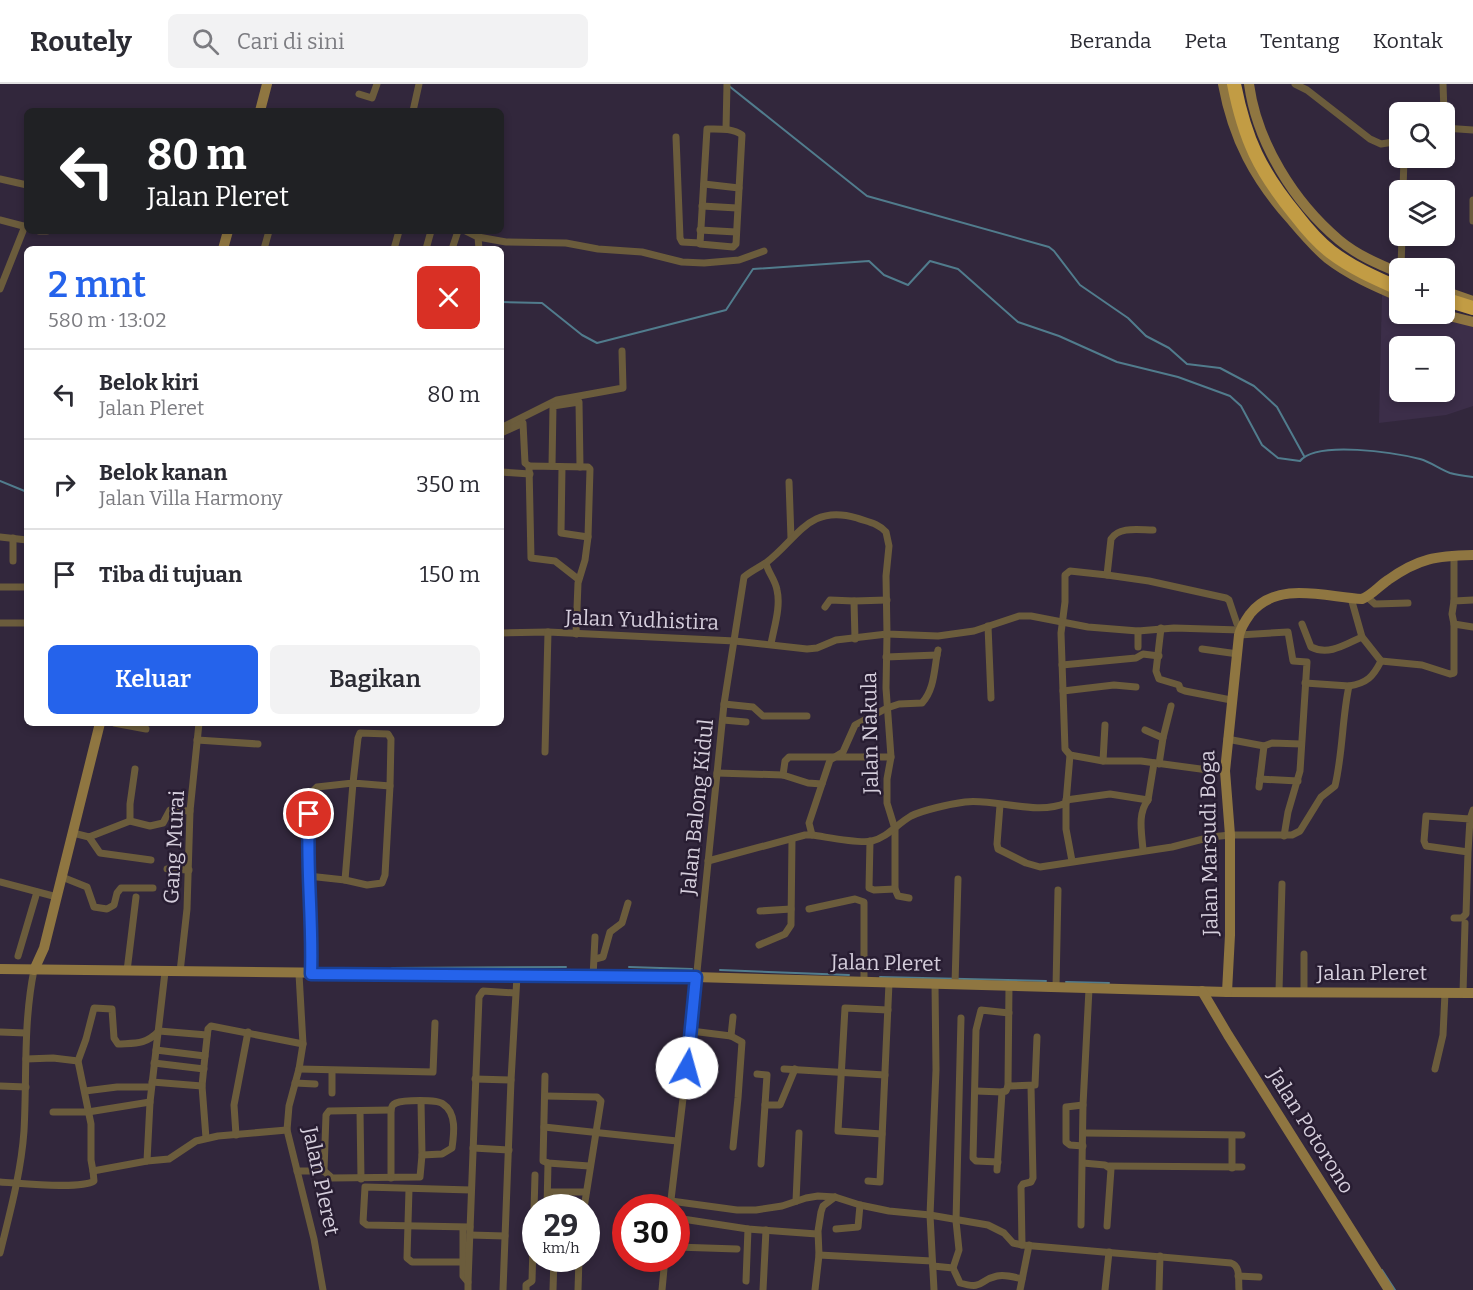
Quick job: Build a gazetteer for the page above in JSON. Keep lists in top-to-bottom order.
{
  "streets": {
    "street": [
      "Jalan Yudhistira",
      "Jalan Nakula",
      "Jalan Balong Kidul",
      "Jalan Marsudi Boga",
      "Gang Murai",
      "Jalan Pleret",
      "Jalan Potorono"
    ]
  },
  "crossings": [
    ["Jalan Yudhistira", "Jalan Nakula"],
    ["Jalan Yudhistira", "Jalan Balong Kidul"],
    ["Jalan Yudhistira", "Jalan Marsudi Boga"],
    ["Jalan Nakula", "Jalan Balong Kidul"],
    ["Jalan Balong Kidul", "Jalan Pleret"],
    ["Jalan Marsudi Boga", "Jalan Pleret"],
    ["Gang Murai", "Jalan Pleret"],
    ["Jalan Pleret", "Jalan Potorono"]
  ],
  "page": {
    "header": "Routely",
    "search": "Cari di sini",
    "nav": [
      "Beranda",
      "Peta",
      "Tentang",
      "Kontak"
    ],
    "map_buttons": ["+", "−"],
    "turn": ["80 m", "Jalan Pleret"],
    "heading": ["2 mnt", "580 m · 13:02"],
    "list": [
      {
        "name": "Belok kiri",
        "note": "Jalan Pleret",
        "value": "80 m"
      },
      {
        "name": "Belok kanan",
        "note": "Jalan Villa Harmony",
        "value": "350 m"
      },
      {
        "name": "Tiba di tujuan",
        "value": "150 m"
      }
    ],
    "buttons": ["Keluar", "Bagikan"],
    "speed": "29 km/h",
    "limit": "30"
  }
}
